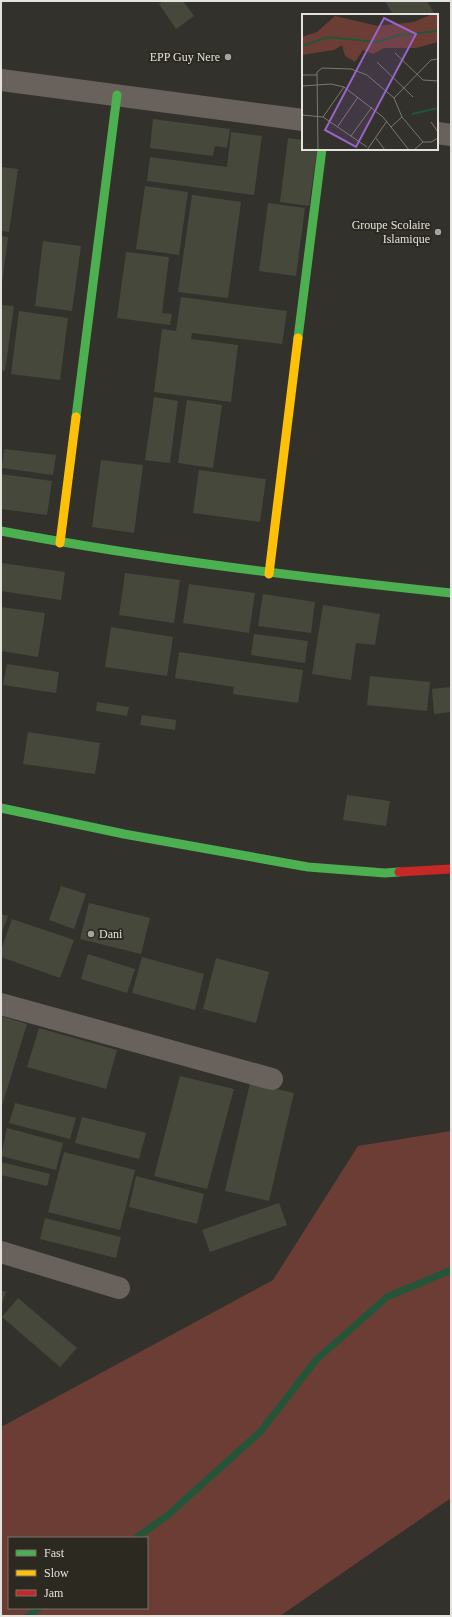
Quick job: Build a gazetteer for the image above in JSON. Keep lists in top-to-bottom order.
{
  "places": ["EPP Guy Nere", "Groupe Scolaire Islamique", "Dani"],
  "legend": ["Fast", "Slow", "Jam"]
}
